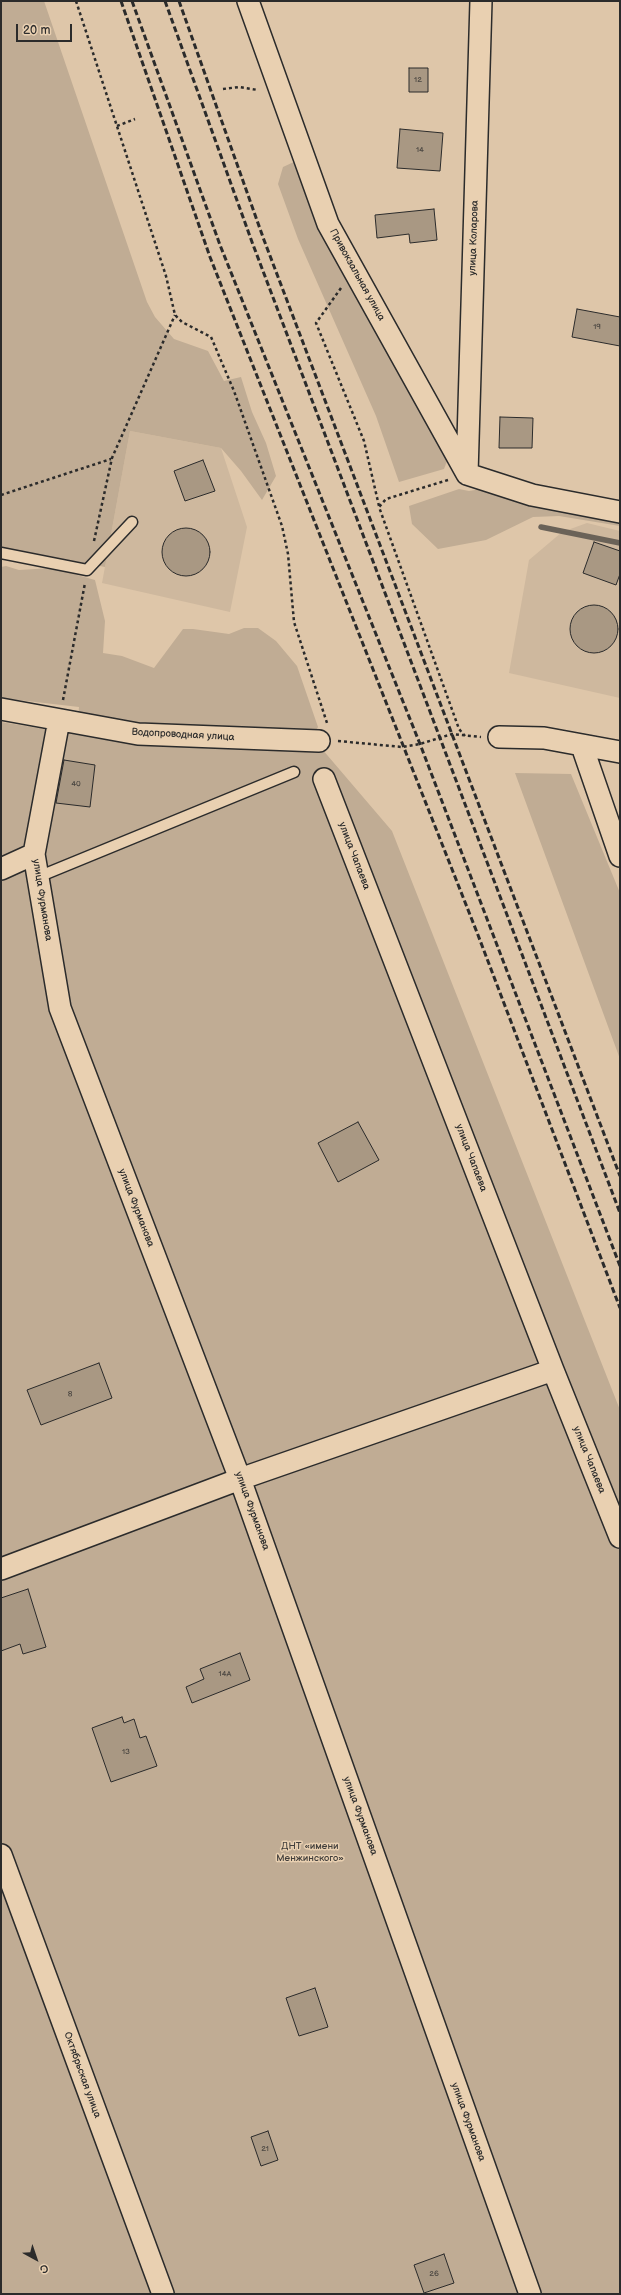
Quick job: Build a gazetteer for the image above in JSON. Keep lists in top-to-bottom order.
{
  "streets": {
    "street": [
      "улица Коларова",
      "Привокзальная улица",
      "Водопроводная улица",
      "улица Чапаева",
      "улица Фурманова",
      "Октябрьская улица"
    ]
  },
  "crossings": [
    ["улица Коларова", "Привокзальная улица"],
    ["Водопроводная улица", "улица Фурманова"]
  ],
  "parks": ["ДНТ «имени Менжинского»"],
  "house_numbers": [
    "12",
    "14",
    "19",
    "40",
    "8",
    "14А",
    "13",
    "21",
    "26"
  ],
  "scale_bar": "20 m",
  "north": "bottom right"
}
